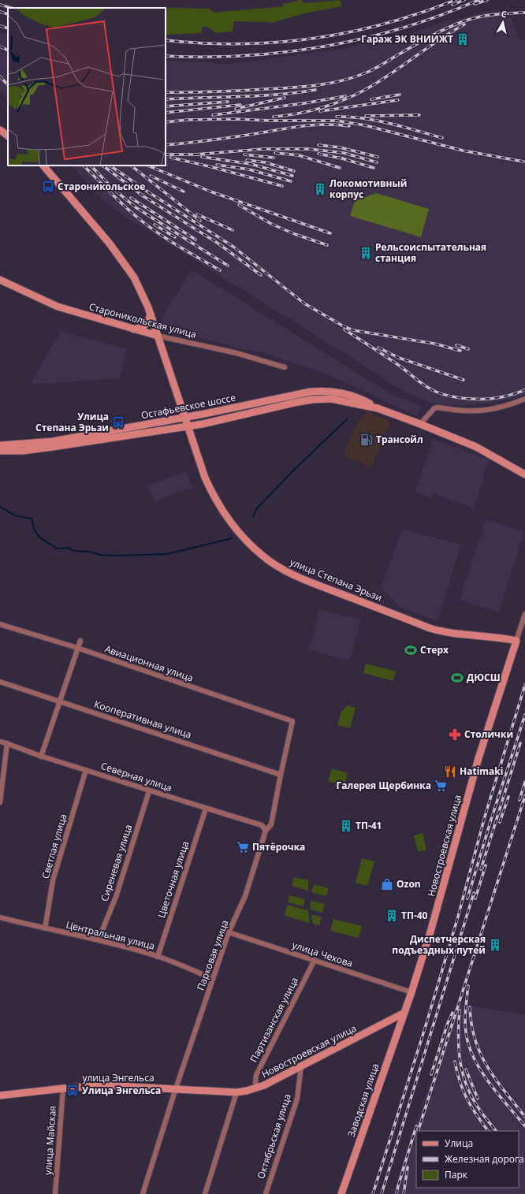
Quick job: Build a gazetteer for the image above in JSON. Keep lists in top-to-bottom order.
{
  "streets": {
    "street": [
      "Староникольская улица",
      "Остафьевское шоссе",
      "улица Степана Эрьзи",
      "Авиационная улица",
      "Кооперативная улица",
      "Северная улица",
      "Новостроевская улица",
      "Светлая улица",
      "Сиреневая улица",
      "Цветочная улица",
      "Центральная улица",
      "улица Чехова",
      "Парковая улица",
      "Партизанская улица",
      "улица Энгельса",
      "Заводская улица",
      "Октябрьская улица",
      "улица Майская"
    ]
  },
  "crossings": [
    ["Староникольская улица", "улица Степана Эрьзи"],
    ["Остафьевское шоссе", "улица Степана Эрьзи"],
    ["улица Степана Эрьзи", "Новостроевская улица"],
    ["Авиационная улица", "Парковая улица"],
    ["Кооперативная улица", "Парковая улица"],
    ["Северная улица", "Светлая улица"],
    ["Северная улица", "Сиреневая улица"],
    ["Северная улица", "Цветочная улица"],
    ["Северная улица", "Парковая улица"],
    ["Новостроевская улица", "улица Чехова"],
    ["Новостроевская улица", "Партизанская улица"],
    ["Новостроевская улица", "улица Энгельса"],
    ["Новостроевская улица", "Заводская улица"],
    ["Новостроевская улица", "Октябрьская улица"],
    ["Светлая улица", "Центральная улица"],
    ["Сиреневая улица", "Центральная улица"],
    ["Цветочная улица", "Центральная улица"],
    ["Центральная улица", "Парковая улица"],
    ["улица Чехова", "Парковая улица"],
    ["улица Чехова", "Партизанская улица"],
    ["Парковая улица", "улица Энгельса"],
    ["улица Энгельса", "улица Майская"]
  ],
  "places": {
    "building": [
      "Гараж ЭК ВНИИЖТ",
      "Локомотивный корпус",
      "Рельсоиспытательная станция",
      "ТП-41",
      "ТП-40",
      "Диспетчерская подъездных путей"
    ],
    "bus stop": ["Староникольское", "Улица Степана Эрьзи", "Улица Энгельса"],
    "fuel station": ["Трансойл"],
    "sports": ["Стерх", "ДЮСШ"],
    "pharmacy": ["Столички"],
    "restaurant": ["Hatimaki"],
    "supermarket": ["Галерея Щербинка", "Пятёрочка"],
    "shop": ["Ozon"]
  },
  "legend": ["Улица", "Железная дорога", "Парк"],
  "north": "top"
}
